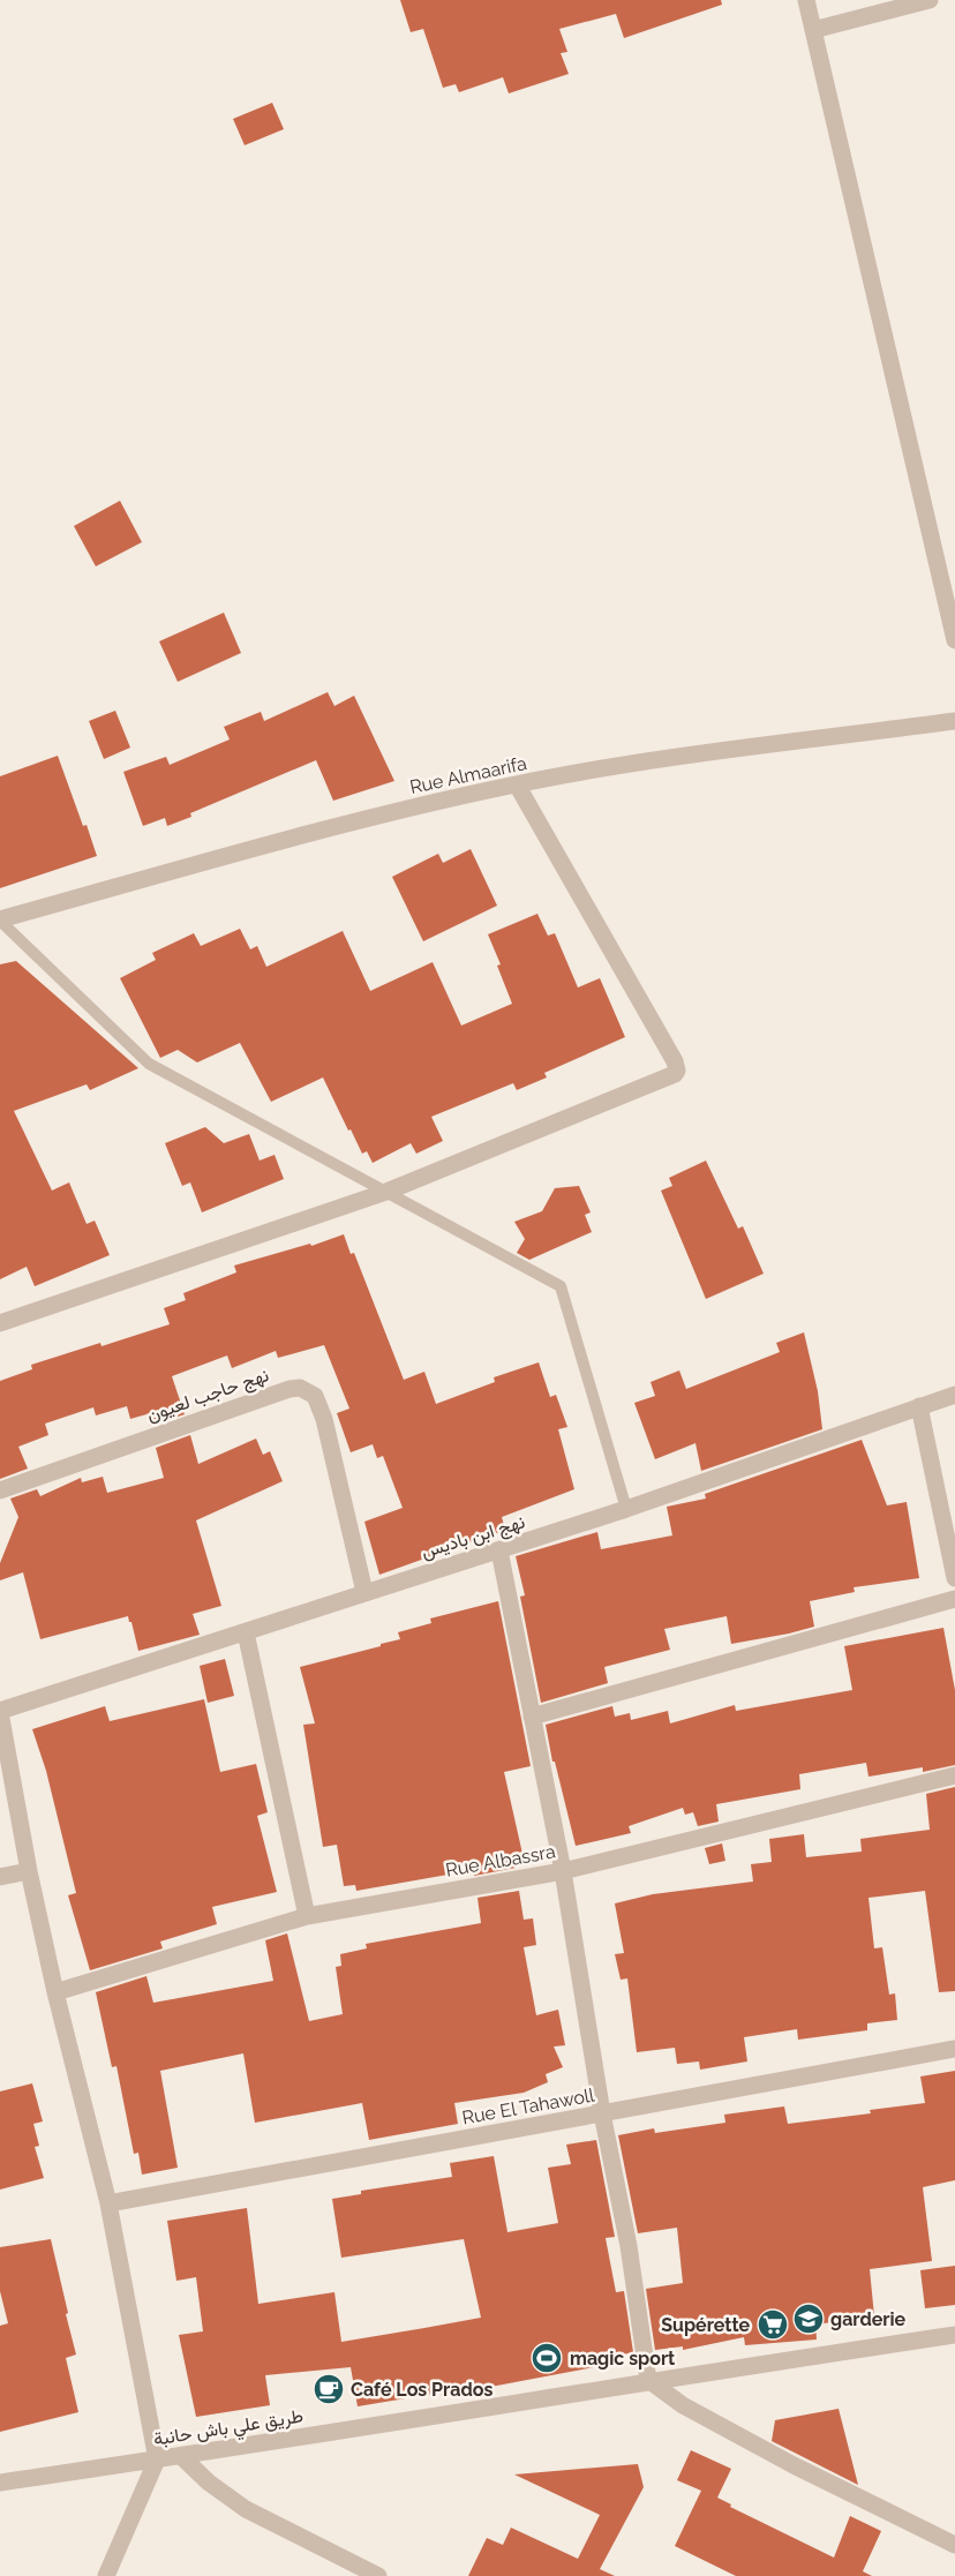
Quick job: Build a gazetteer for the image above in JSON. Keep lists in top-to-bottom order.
{
  "streets": {
    "street": [
      "Rue Almaarifa",
      "نهج حاجب لعيون",
      "نهج ابن باديس",
      "Rue Albassra",
      "Rue El Tahawoll",
      "طريق علي باش حانبة"
    ]
  },
  "crossings": [
    ["نهج حاجب لعيون", "نهج ابن باديس"]
  ],
  "places": {
    "school or university": ["garderie"],
    "supermarket": ["Supérette"],
    "sports": ["magic sport"],
    "cafe": ["Café Los Prados"]
  }
}
